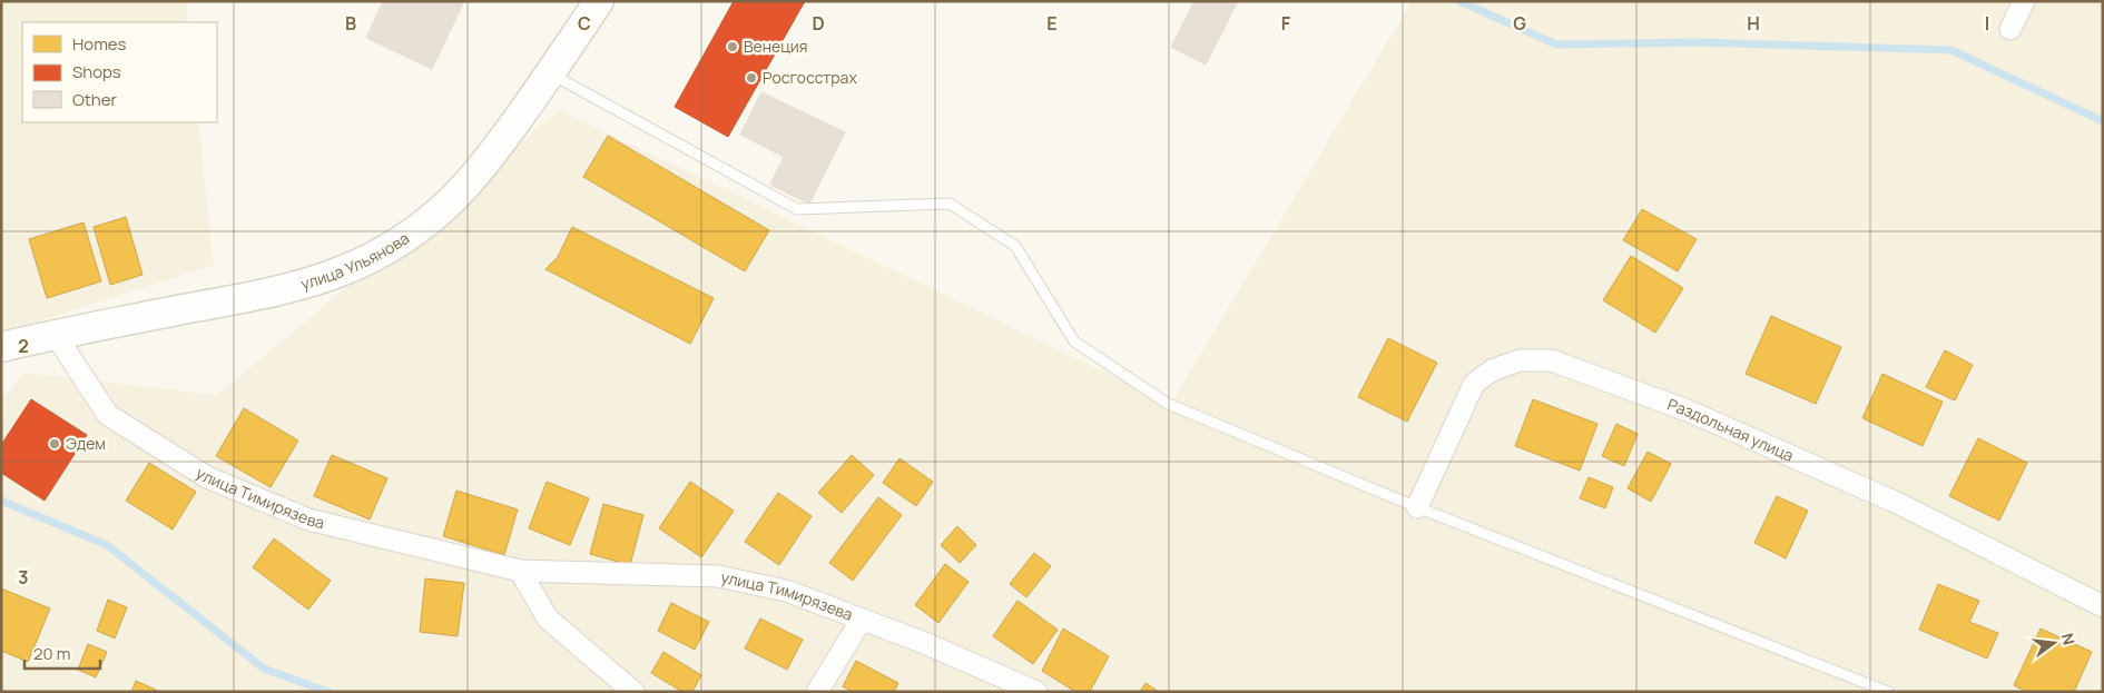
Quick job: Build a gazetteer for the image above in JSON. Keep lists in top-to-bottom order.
{
  "streets": {
    "main road": ["улица Ульянова"],
    "street": ["Раздольная улица", "улица Тимирязева"]
  },
  "crossings": [
    ["улица Ульянова", "улица Тимирязева"]
  ],
  "places": ["Венеция", "Росгосстрах", "Эдем"],
  "legend": ["Homes", "Shops", "Other"],
  "scale_bar": "20 m",
  "north": "right",
  "grid": {
    "columns": [
      "B",
      "C",
      "D",
      "E",
      "F",
      "G",
      "H",
      "I"
    ],
    "rows": ["2", "3"]
  }
}
